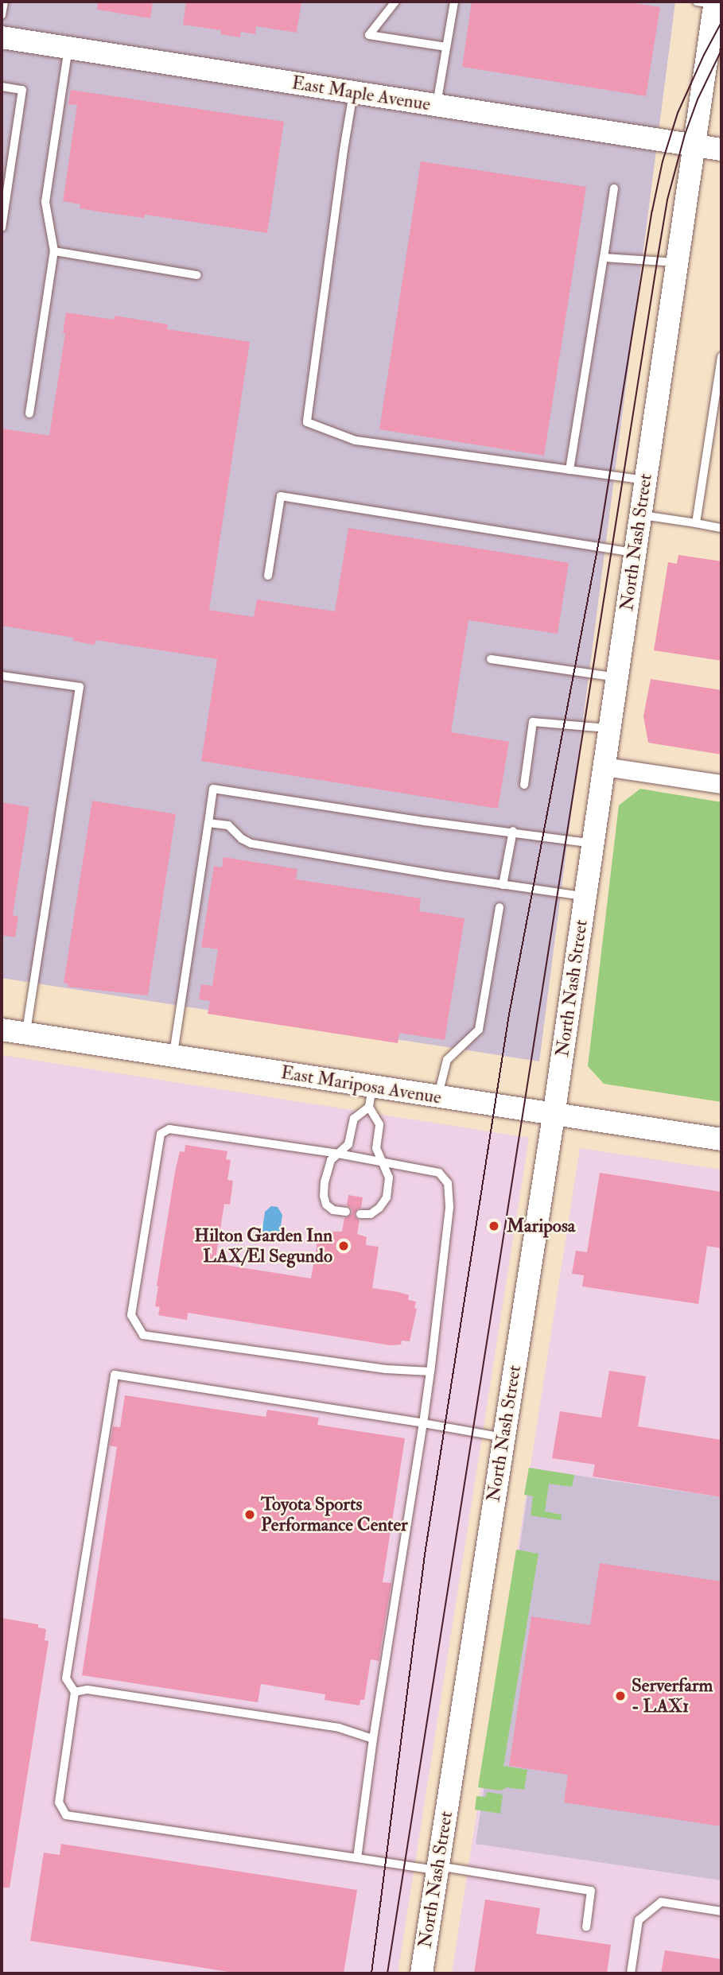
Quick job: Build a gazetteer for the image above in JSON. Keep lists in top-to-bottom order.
{
  "streets": {
    "street": ["East Maple Avenue", "North Nash Street", "East Mariposa Avenue"]
  },
  "crossings": [
    ["East Maple Avenue", "North Nash Street"],
    ["North Nash Street", "East Mariposa Avenue"]
  ],
  "places": [
    "Mariposa",
    "Hilton Garden Inn LAX/El Segundo",
    "Toyota Sports Performance Center",
    "Serverfarm - LAX1"
  ]
}
